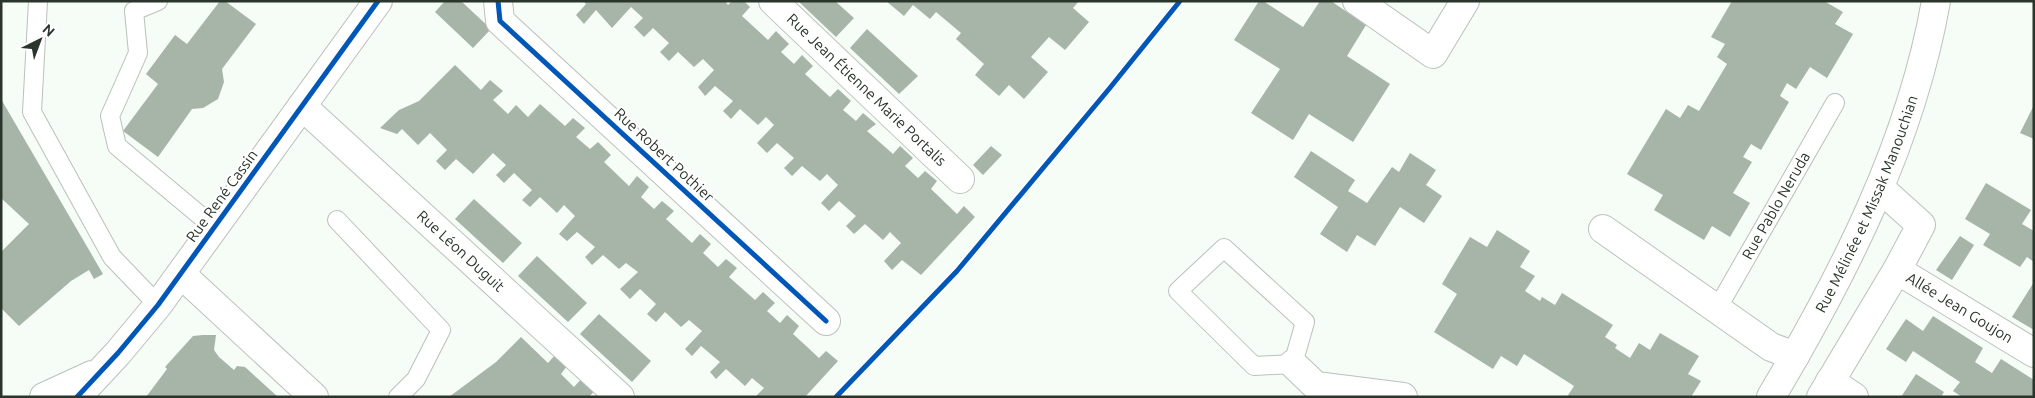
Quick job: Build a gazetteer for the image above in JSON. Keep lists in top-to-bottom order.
{
  "streets": {
    "street": [
      "Rue Jean Étienne Marie Portalis",
      "Rue Robert Pothier",
      "Rue René Cassin",
      "Rue Mélinée et Missak Manouchian",
      "Rue Léon Duguit",
      "Allée Jean Goujon"
    ],
    "lane": ["Rue Pablo Neruda"]
  },
  "crossings": [
    ["Rue René Cassin", "Rue Léon Duguit"],
    ["Rue Mélinée et Missak Manouchian", "Allée Jean Goujon"]
  ],
  "north": "top right"
}
